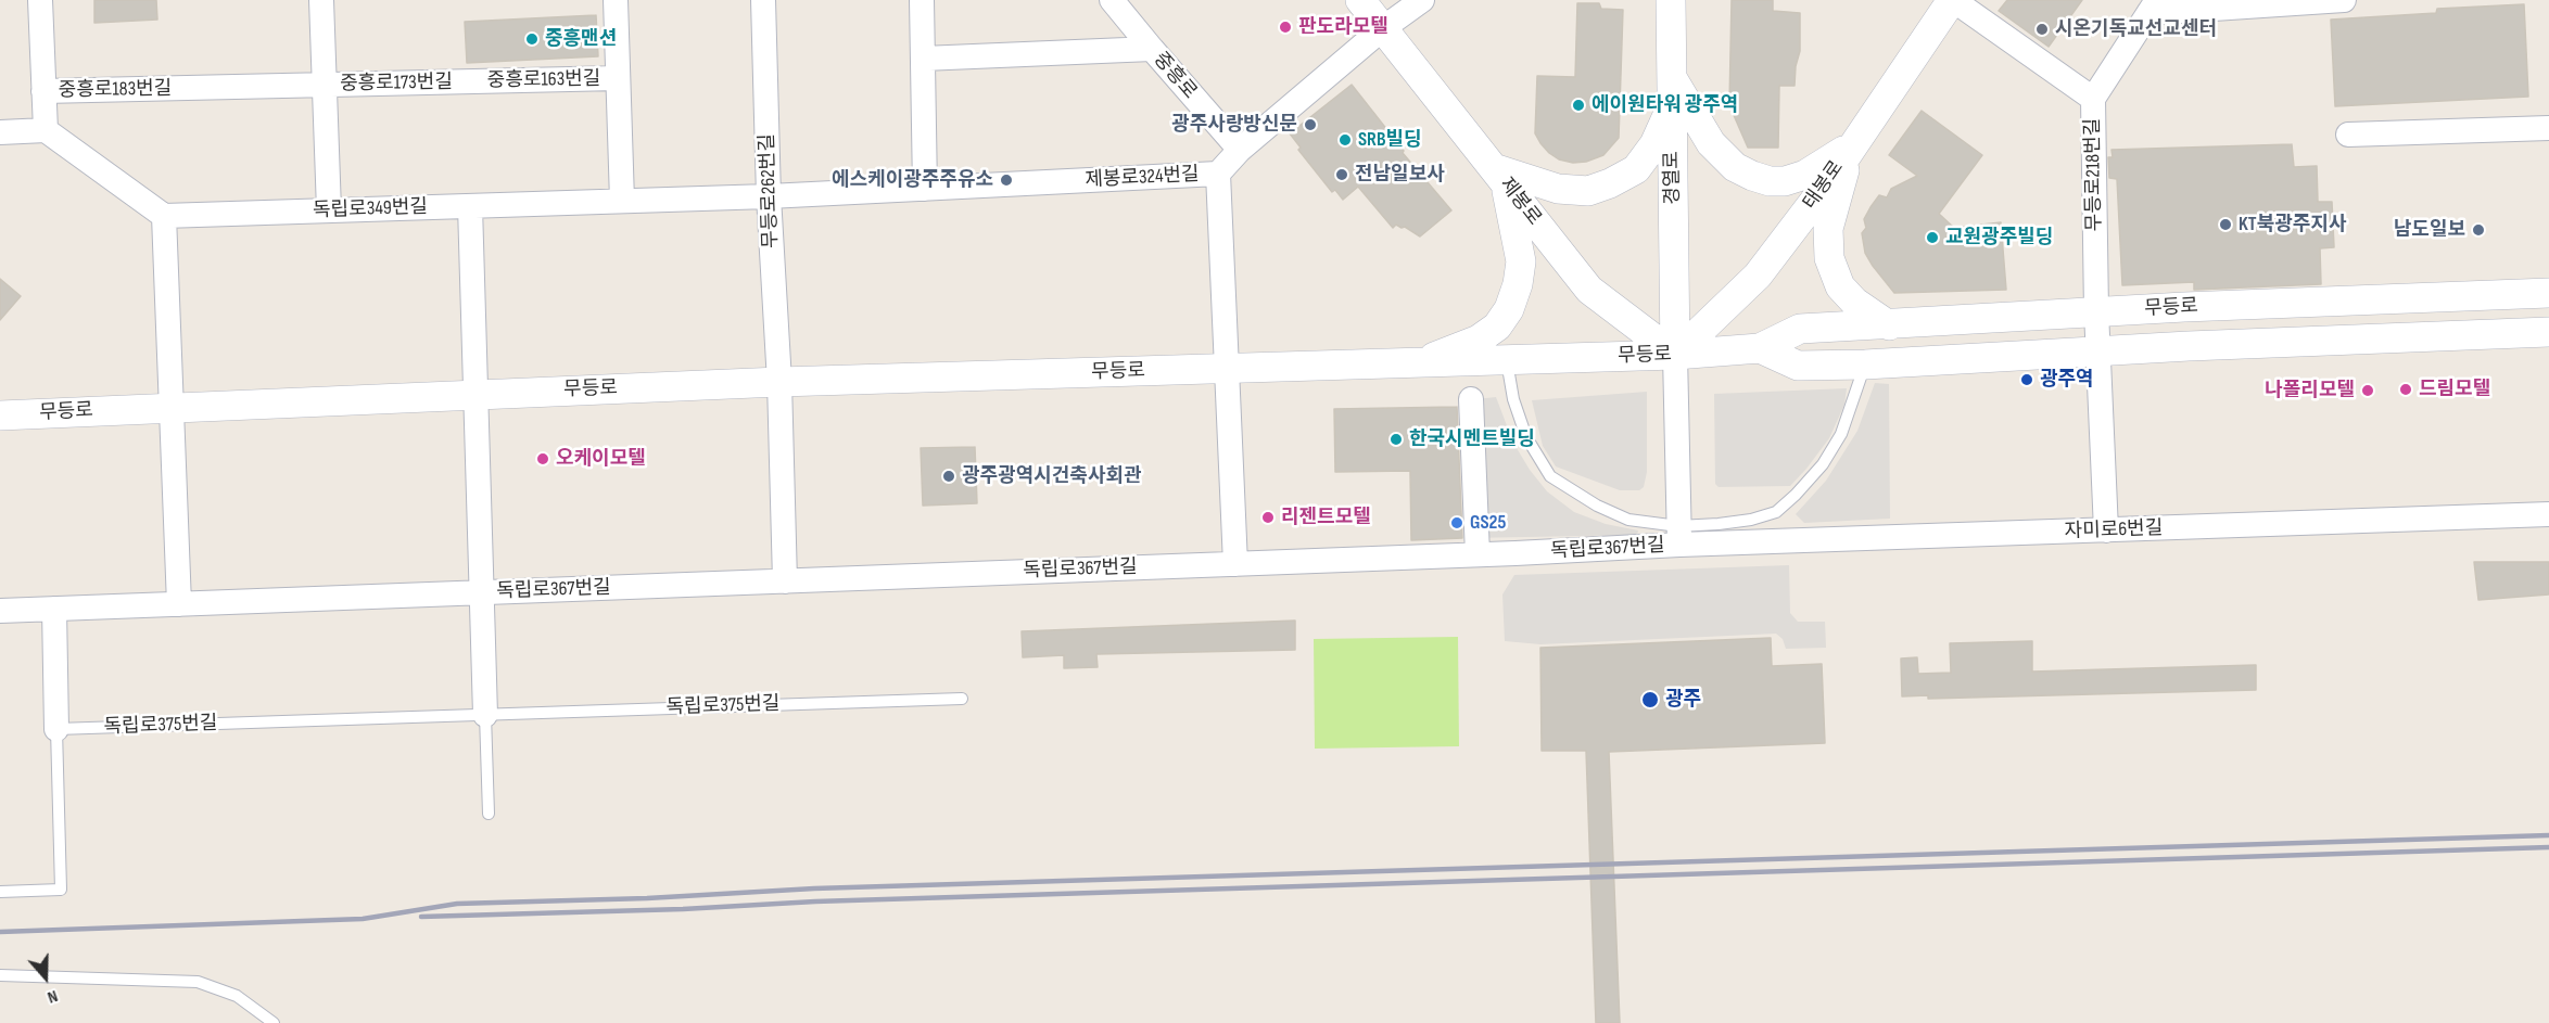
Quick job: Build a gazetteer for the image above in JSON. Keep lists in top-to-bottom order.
{
  "streets": {
    "street": [
      "중흥로",
      "중흥로163번길",
      "중흥로173번길",
      "중흥로183번길",
      "무등로218번길",
      "제봉로324번길",
      "경열로",
      "태봉로",
      "무등로262번길",
      "제봉로",
      "독립로349번길",
      "무등로",
      "자미로6번길",
      "독립로367번길"
    ],
    "lane": ["독립로375번길"]
  },
  "crossings": [
    ["중흥로", "제봉로324번길"],
    ["중흥로163번길", "중흥로173번길"],
    ["중흥로163번길", "독립로349번길"],
    ["중흥로173번길", "중흥로183번길"],
    ["중흥로173번길", "독립로349번길"],
    ["무등로218번길", "무등로"],
    ["무등로218번길", "자미로6번길"],
    ["제봉로324번길", "무등로262번길"],
    ["제봉로324번길", "제봉로"],
    ["제봉로324번길", "독립로349번길"],
    ["경열로", "태봉로"],
    ["경열로", "제봉로"],
    ["경열로", "무등로"],
    ["태봉로", "제봉로"],
    ["태봉로", "무등로"],
    ["무등로262번길", "독립로349번길"],
    ["무등로262번길", "무등로"],
    ["무등로262번길", "독립로367번길"],
    ["제봉로", "무등로"],
    ["자미로6번길", "독립로367번길"],
    ["독립로367번길", "독립로375번길"]
  ],
  "places": [
    "판도라모텔",
    "시온기독교선교센터",
    "중흥맨션",
    "에이원타워 광주역",
    "광주사랑방신문",
    "SRB빌딩",
    "전남일보사",
    "에스케이광주주유소",
    "KT북광주지사",
    "남도일보",
    "교원광주빌딩",
    "광주역",
    "드림모텔",
    "나폴리모텔",
    "한국시멘트빌딩",
    "오케이모텔",
    "광주광역시건축사회관",
    "리젠트모텔",
    "GS25",
    "광주"
  ],
  "north": "bottom"
}
